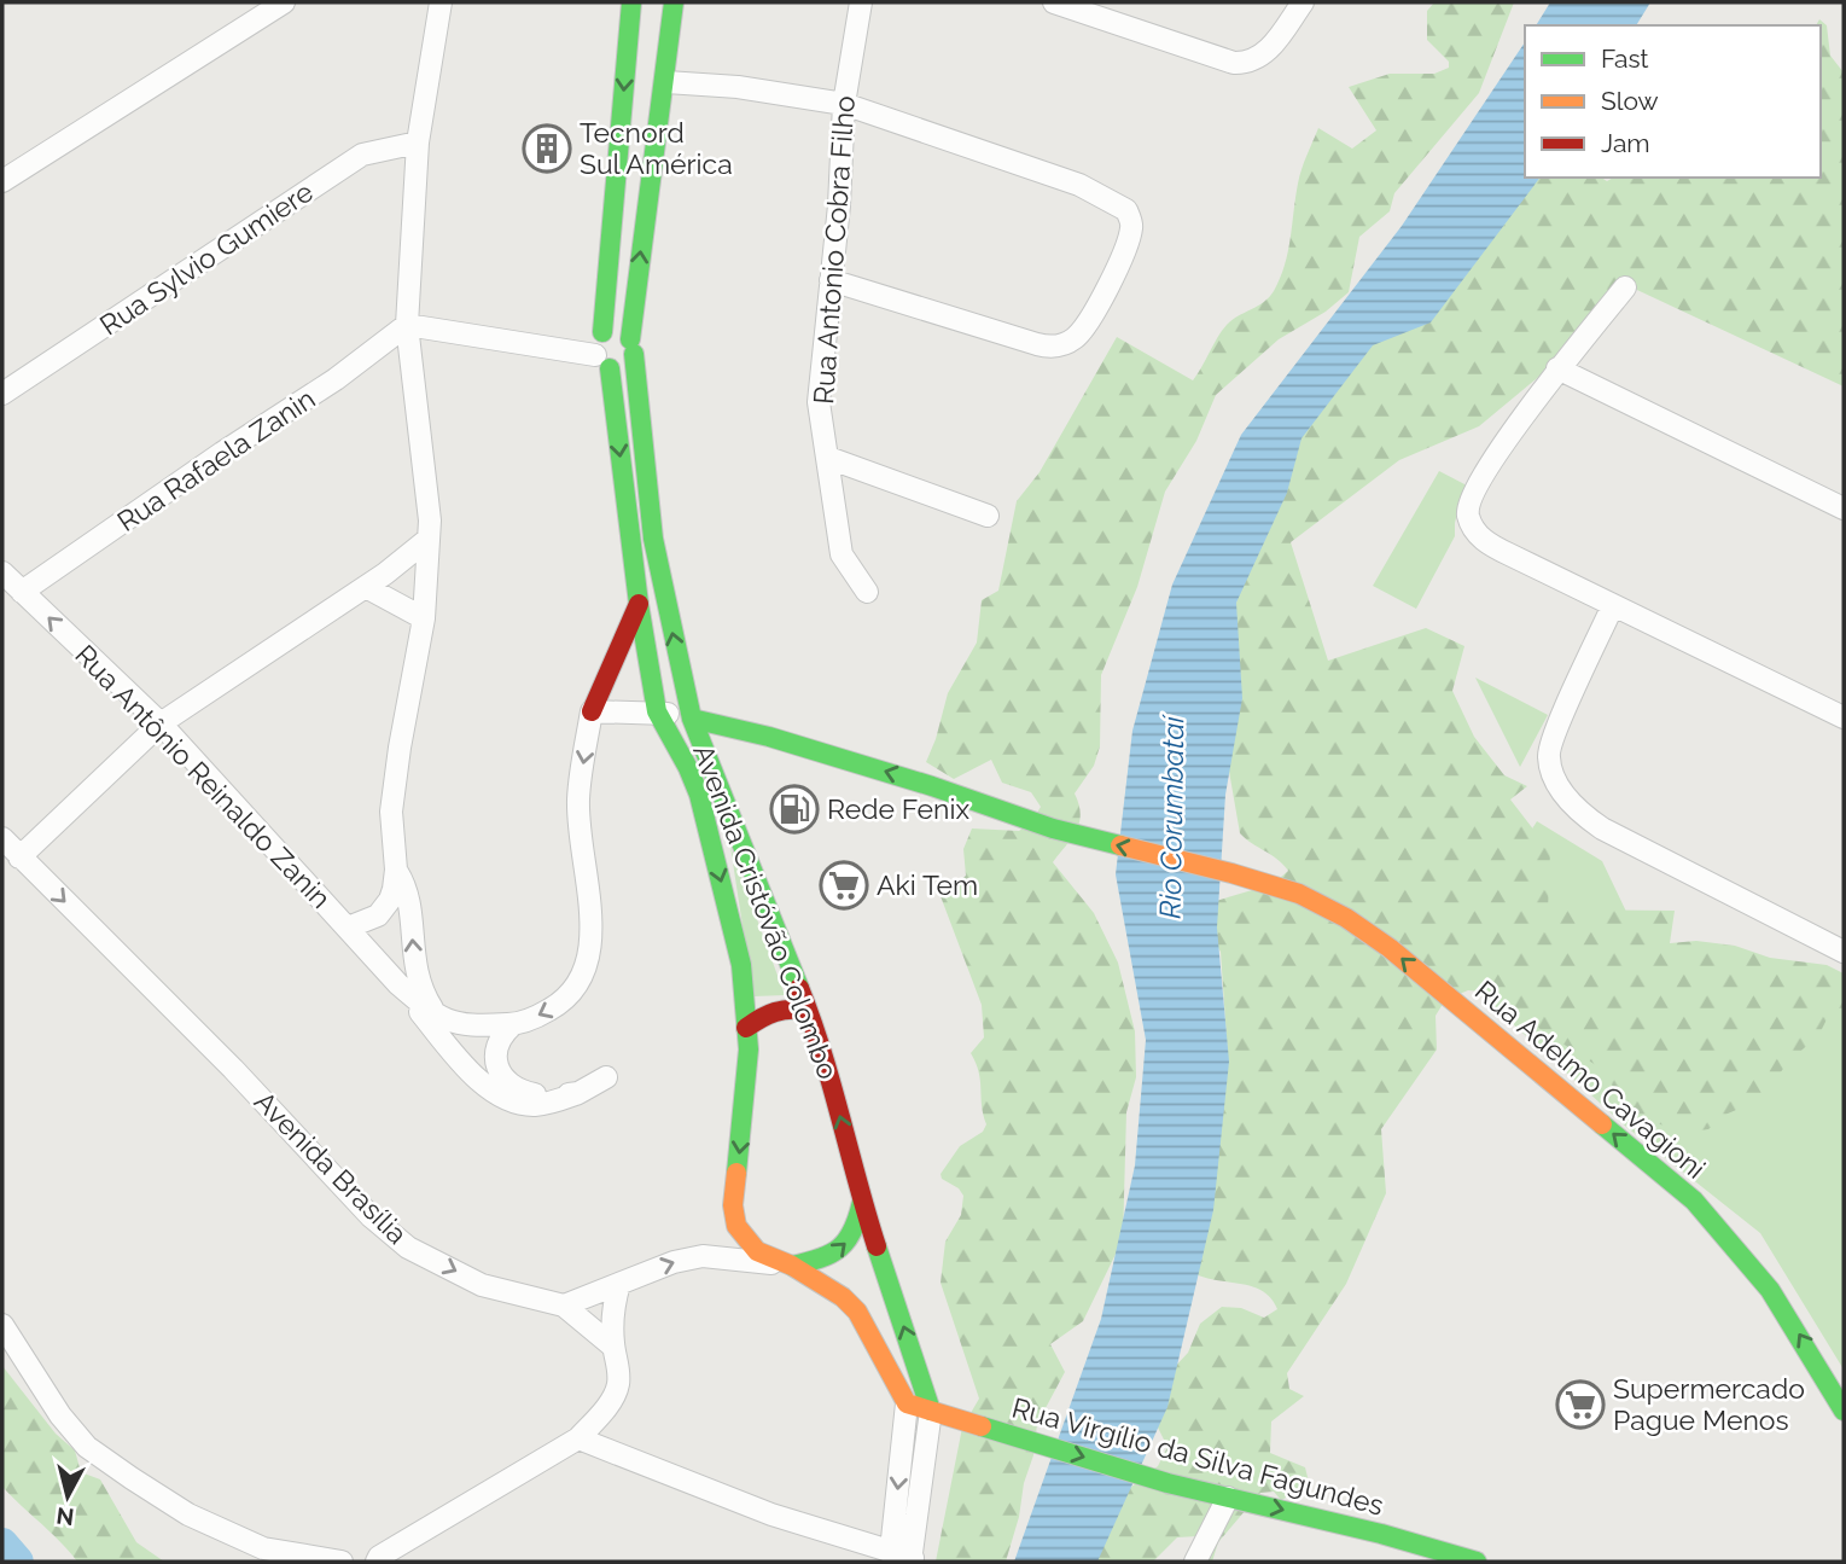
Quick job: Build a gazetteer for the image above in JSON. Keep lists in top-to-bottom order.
{
  "streets": {
    "street": [
      "Rua Antonio Cobra Filho",
      "Rua Sylvio Gumiere",
      "Rua Rafaela Zanin",
      "Rua Antônio Reinaldo Zanin",
      "Avenida Cristóvão Colombo",
      "Rua Adelmo Cavagioni",
      "Avenida Brasília",
      "Rua Virgílio da Silva Fagundes"
    ]
  },
  "crossings": [
    ["Rua Rafaela Zanin", "Rua Antônio Reinaldo Zanin"],
    ["Avenida Cristóvão Colombo", "Rua Adelmo Cavagioni"],
    ["Avenida Cristóvão Colombo", "Rua Virgílio da Silva Fagundes"]
  ],
  "one_way": ["Rua Adelmo Cavagioni", "Avenida Brasília", "Rua Virgílio da Silva Fagundes"],
  "water": ["Rio Corumbataí"],
  "places": {
    "building": ["Tecnord Sul América"],
    "fuel station": ["Rede Fenix"],
    "supermarket": ["Aki Tem", "Supermercado Pague Menos"]
  },
  "legend": ["Fast", "Slow", "Jam"],
  "north": "bottom"
}
